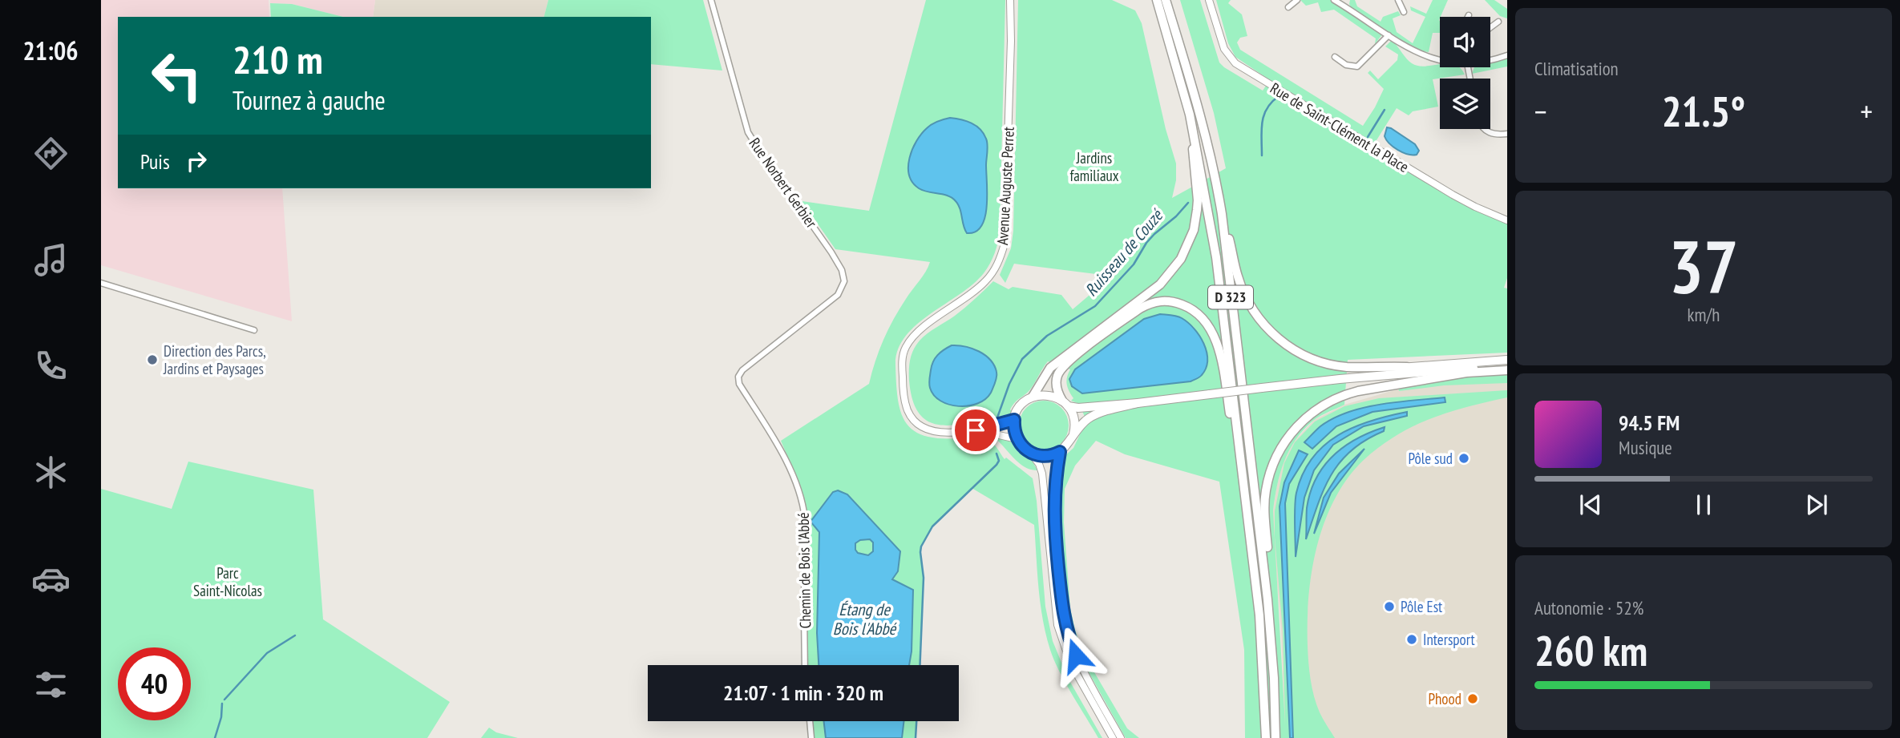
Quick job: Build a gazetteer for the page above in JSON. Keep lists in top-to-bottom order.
{
  "streets": {
    "highway": ["D 323"],
    "street": [
      "Rue de Saint-Clément la Place",
      "Rue Norbert Gerbier",
      "Avenue Auguste Perret",
      "Chemin de Bois l'Abbé"
    ]
  },
  "crossings": [
    ["Rue Norbert Gerbier", "Chemin de Bois l'Abbé"]
  ],
  "water": ["Ruisseau de Couzé", "Étang de Bois l'Abbé"],
  "parks": ["Jardins familiaux", "Parc Saint-Nicolas"],
  "places": [
    "Direction des Parcs, Jardins et Paysages",
    "Pôle sud",
    "Pôle Est",
    "Intersport",
    "Phood"
  ],
  "page": {
    "tabs": "21:06",
    "tile": [
      "Climatisation",
      ["37", "km/h"],
      ["Autonomie · 52%", "260 km"]
    ],
    "turn": ["210 m", "Tournez à gauche"],
    "heat": ["−", "21.5°", "+"],
    "then": "Puis",
    "song": ["94.5 FM", "Musique"],
    "limit": "40",
    "trip": "21:07 · 1 min · 320 m"
  }
}
